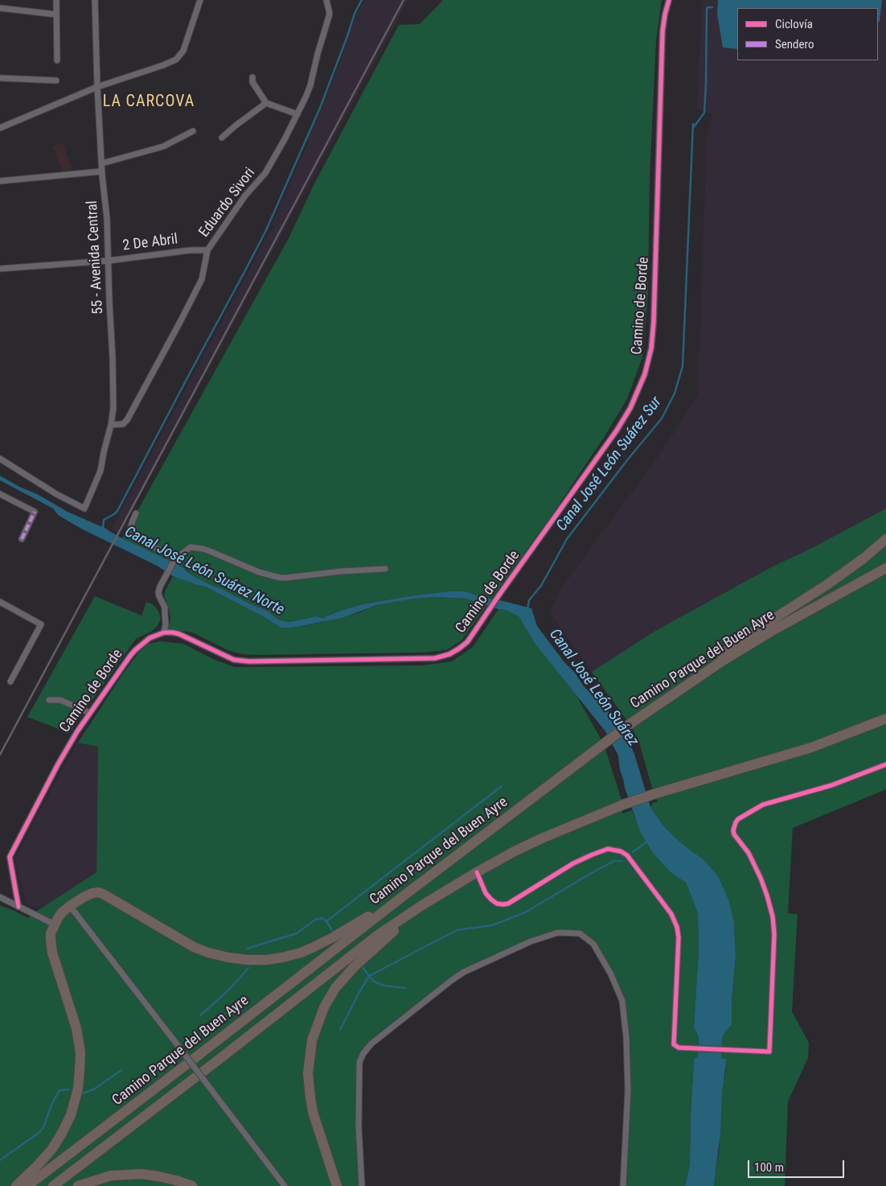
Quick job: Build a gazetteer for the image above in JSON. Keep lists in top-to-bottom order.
{
  "streets": {
    "highway": ["Camino Parque del Buen Ayre"],
    "street": [
      "Eduardo Sivori",
      "2 De Abril",
      "55 - Avenida Central",
      "Camino de Borde"
    ]
  },
  "crossings": [
    ["Eduardo Sivori", "2 De Abril"],
    ["Eduardo Sivori", "55 - Avenida Central"],
    ["2 De Abril", "55 - Avenida Central"]
  ],
  "districts": ["LA CARCOVA"],
  "water": ["Canal José León Suárez Sur", "Canal José León Suárez Norte", "Canal José León Suárez"],
  "legend": ["Ciclovía", "Sendero"],
  "scale_bar": "100 m"
}
